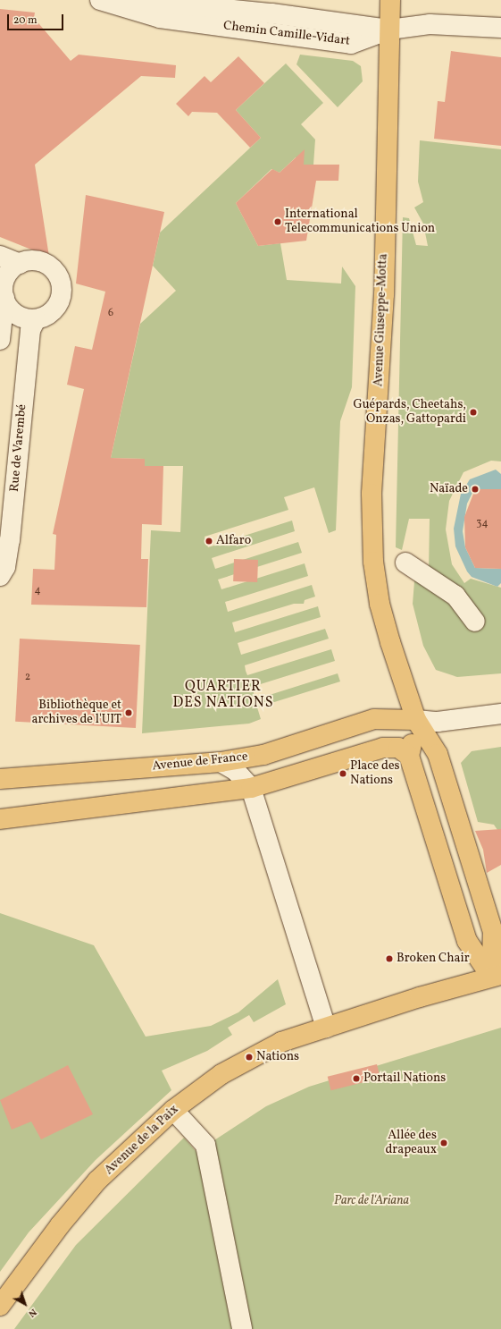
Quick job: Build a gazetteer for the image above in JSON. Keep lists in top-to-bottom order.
{
  "streets": {
    "main road": ["Avenue Giuseppe-Motta", "Avenue de France", "Avenue de la Paix"],
    "street": ["Chemin Camille-Vidart", "Rue de Varembé"]
  },
  "crossings": [
    ["Chemin Camille-Vidart", "Avenue Giuseppe-Motta"],
    ["Avenue Giuseppe-Motta", "Avenue de France"]
  ],
  "districts": ["QUARTIER DES NATIONS"],
  "parks": ["Parc de l'Ariana"],
  "places": [
    "International Telecommunications Union",
    "Guépards, Cheetahs, Onzas, Gattopardi",
    "Naïade",
    "Alfaro",
    "Bibliothèque et archives de l'UIT",
    "Place des Nations",
    "Broken Chair",
    "Nations",
    "Portail Nations",
    "Allée des drapeaux"
  ],
  "house_numbers": [
    "6",
    "34",
    "4",
    "2"
  ],
  "scale_bar": "20 m",
  "north": "bottom right"
}
